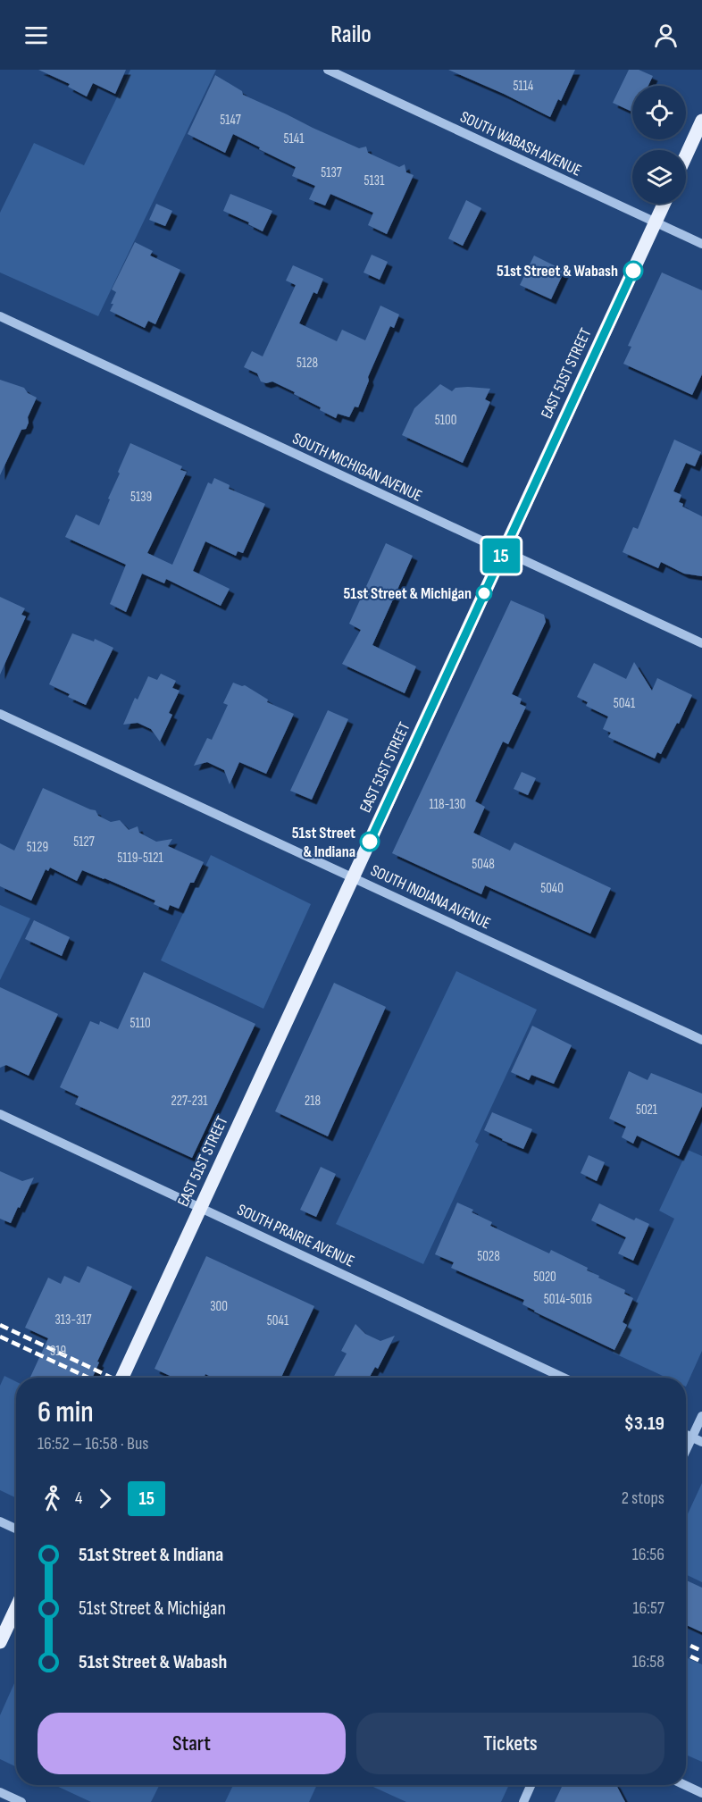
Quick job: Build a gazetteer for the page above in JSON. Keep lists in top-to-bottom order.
{
  "streets": {
    "main road": ["EAST 51ST STREET"],
    "street": [
      "SOUTH WABASH AVENUE",
      "SOUTH MICHIGAN AVENUE",
      "SOUTH INDIANA AVENUE",
      "SOUTH PRAIRIE AVENUE"
    ]
  },
  "crossings": [
    ["SOUTH WABASH AVENUE", "EAST 51ST STREET"],
    ["EAST 51ST STREET", "SOUTH MICHIGAN AVENUE"],
    ["EAST 51ST STREET", "SOUTH INDIANA AVENUE"],
    ["EAST 51ST STREET", "SOUTH PRAIRIE AVENUE"]
  ],
  "places": ["51st Street & Wabash", "51st Street & Michigan", "51st Street & Indiana"],
  "lines": ["bus line 15"],
  "house_numbers": [
    "5114",
    "5147",
    "5141",
    "5137",
    "5131",
    "5128",
    "5100",
    "5139",
    "5041",
    "118-130",
    "5127",
    "5129",
    "5119-5121",
    "5048",
    "5040",
    "5110",
    "227-231",
    "218",
    "5021",
    "5028",
    "5020",
    "5014-5016",
    "300",
    "313-317",
    "5041",
    "319"
  ],
  "page": {
    "header": "Railo",
    "on_map": "15",
    "heading": ["6 min", "16:52 – 16:58 · Bus", "$3.19"],
    "legs": ["4", "15", "2 stops"],
    "list": [
      {
        "name": "51st Street & Indiana",
        "value": "16:56"
      },
      {
        "name": "51st Street & Michigan",
        "value": "16:57"
      },
      {
        "name": "51st Street & Wabash",
        "value": "16:58"
      }
    ],
    "buttons": ["Start", "Tickets"]
  }
}
